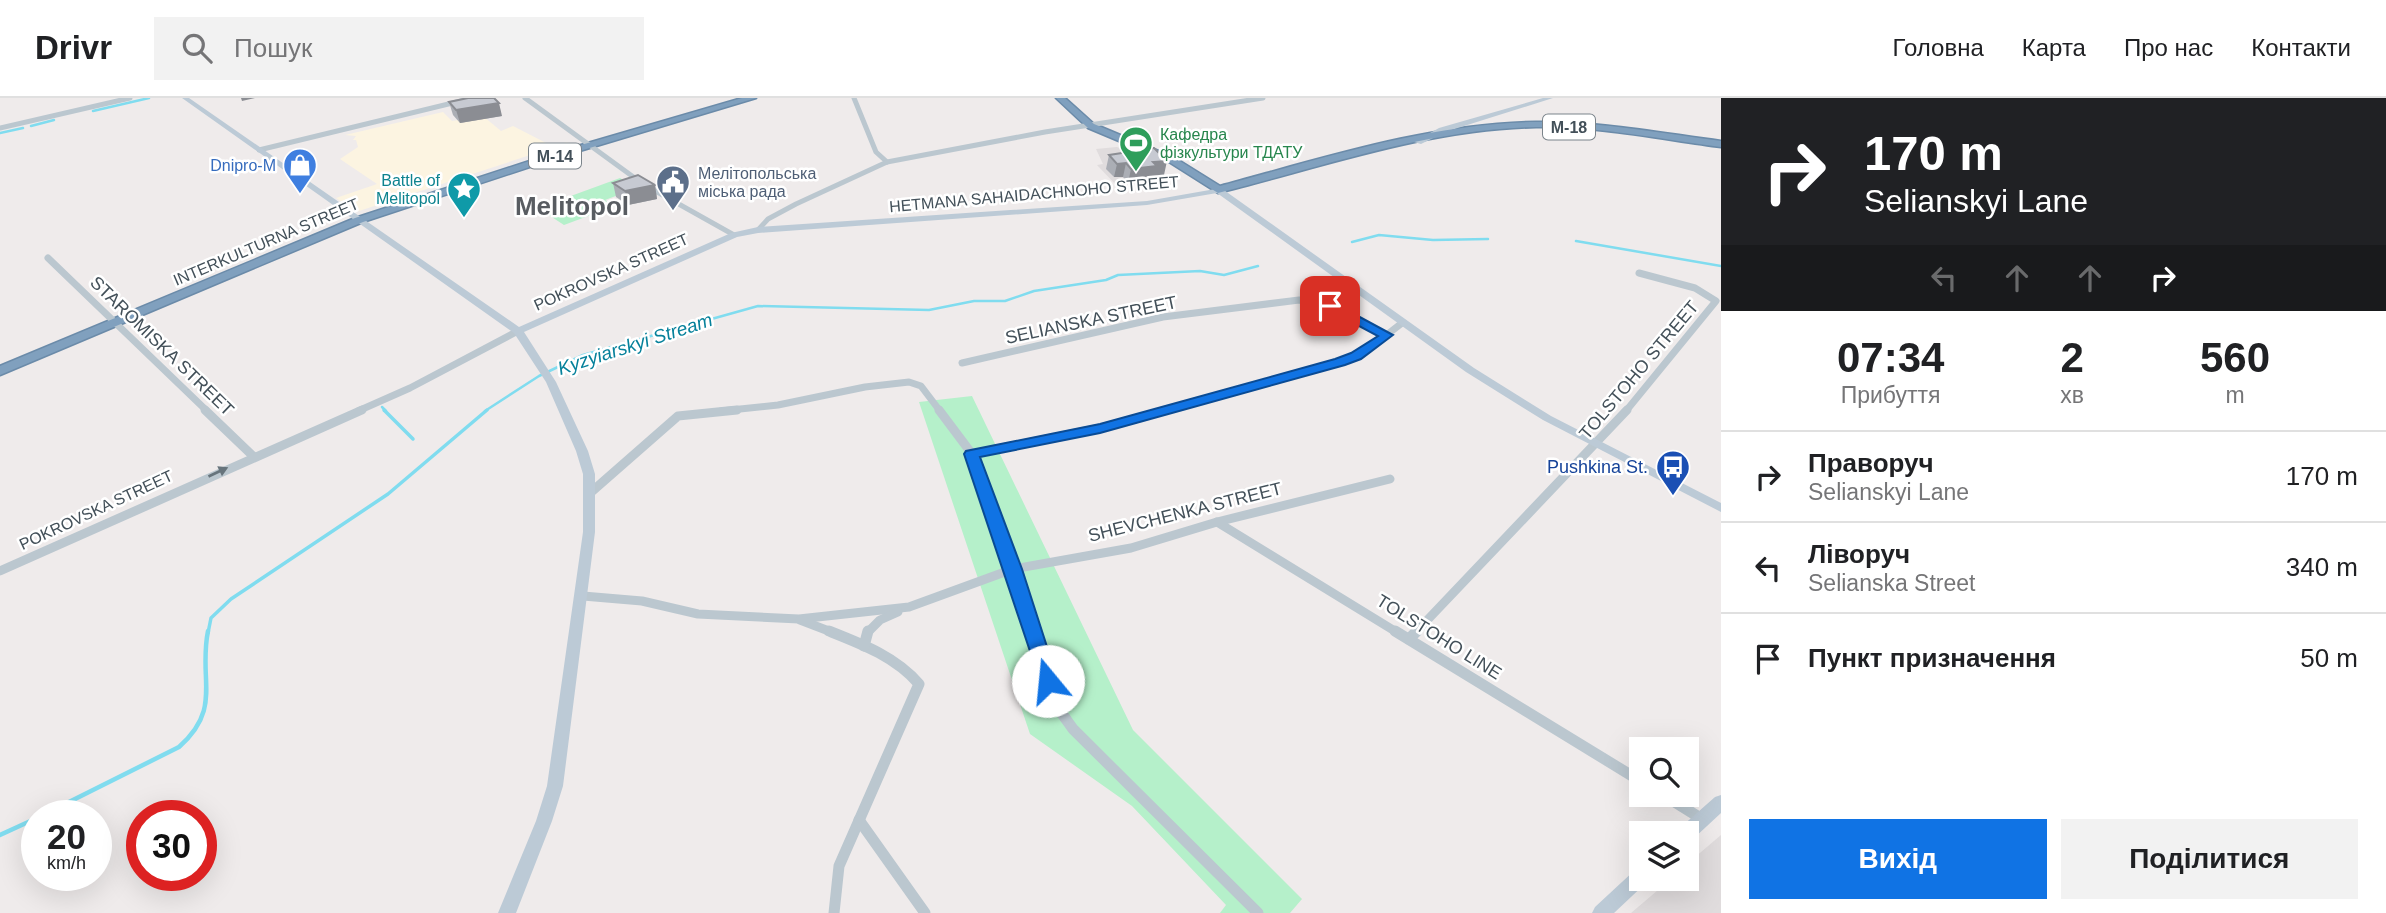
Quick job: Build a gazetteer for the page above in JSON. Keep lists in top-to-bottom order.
{
  "streets": {
    "highway": [
      "М-18",
      "М-14",
      "HETMANA SAHAIDACHNOHO STREET",
      "INTERKULTURNA STREET"
    ],
    "main road": ["POKROVSKA STREET"],
    "street": [
      "SELIANSKA STREET",
      "STAROMISKA STREET",
      "TOLSTOHO STREET",
      "SHEVCHENKA STREET",
      "TOLSTOHO LINE"
    ]
  },
  "crossings": [
    ["М-18", "HETMANA SAHAIDACHNOHO STREET"],
    ["HETMANA SAHAIDACHNOHO STREET", "POKROVSKA STREET"],
    ["INTERKULTURNA STREET", "STAROMISKA STREET"],
    ["POKROVSKA STREET", "STAROMISKA STREET"],
    ["TOLSTOHO STREET", "TOLSTOHO LINE"],
    ["SHEVCHENKA STREET", "TOLSTOHO LINE"]
  ],
  "districts": ["Melitopol"],
  "water": ["Kyzyiarskyi Stream"],
  "places": {
    "sports": ["Кафедра фізкультури ТДАТУ"],
    "shop": ["Dnipro-M"],
    "public building": ["Мелітопольська міська рада"],
    "place": ["Battle of Melitopol"],
    "bus stop": ["Pushkina St."]
  },
  "page": {
    "header": "Drivr",
    "search": "Пошук",
    "nav": [
      "Головна",
      "Карта",
      "Про нас",
      "Контакти"
    ],
    "turn": ["170 m", "Selianskyi Lane"],
    "eta": [
      "07:34",
      "Прибуття",
      "2",
      "хв",
      "560",
      "m"
    ],
    "list": [
      {
        "name": "Праворуч",
        "note": "Selianskyi Lane",
        "value": "170 m"
      },
      {
        "name": "Ліворуч",
        "note": "Selianska Street",
        "value": "340 m"
      },
      {
        "name": "Пункт призначення",
        "value": "50 m"
      }
    ],
    "speed": "20 km/h",
    "limit": "30",
    "buttons": ["Вихід", "Поділитися"]
  }
}
